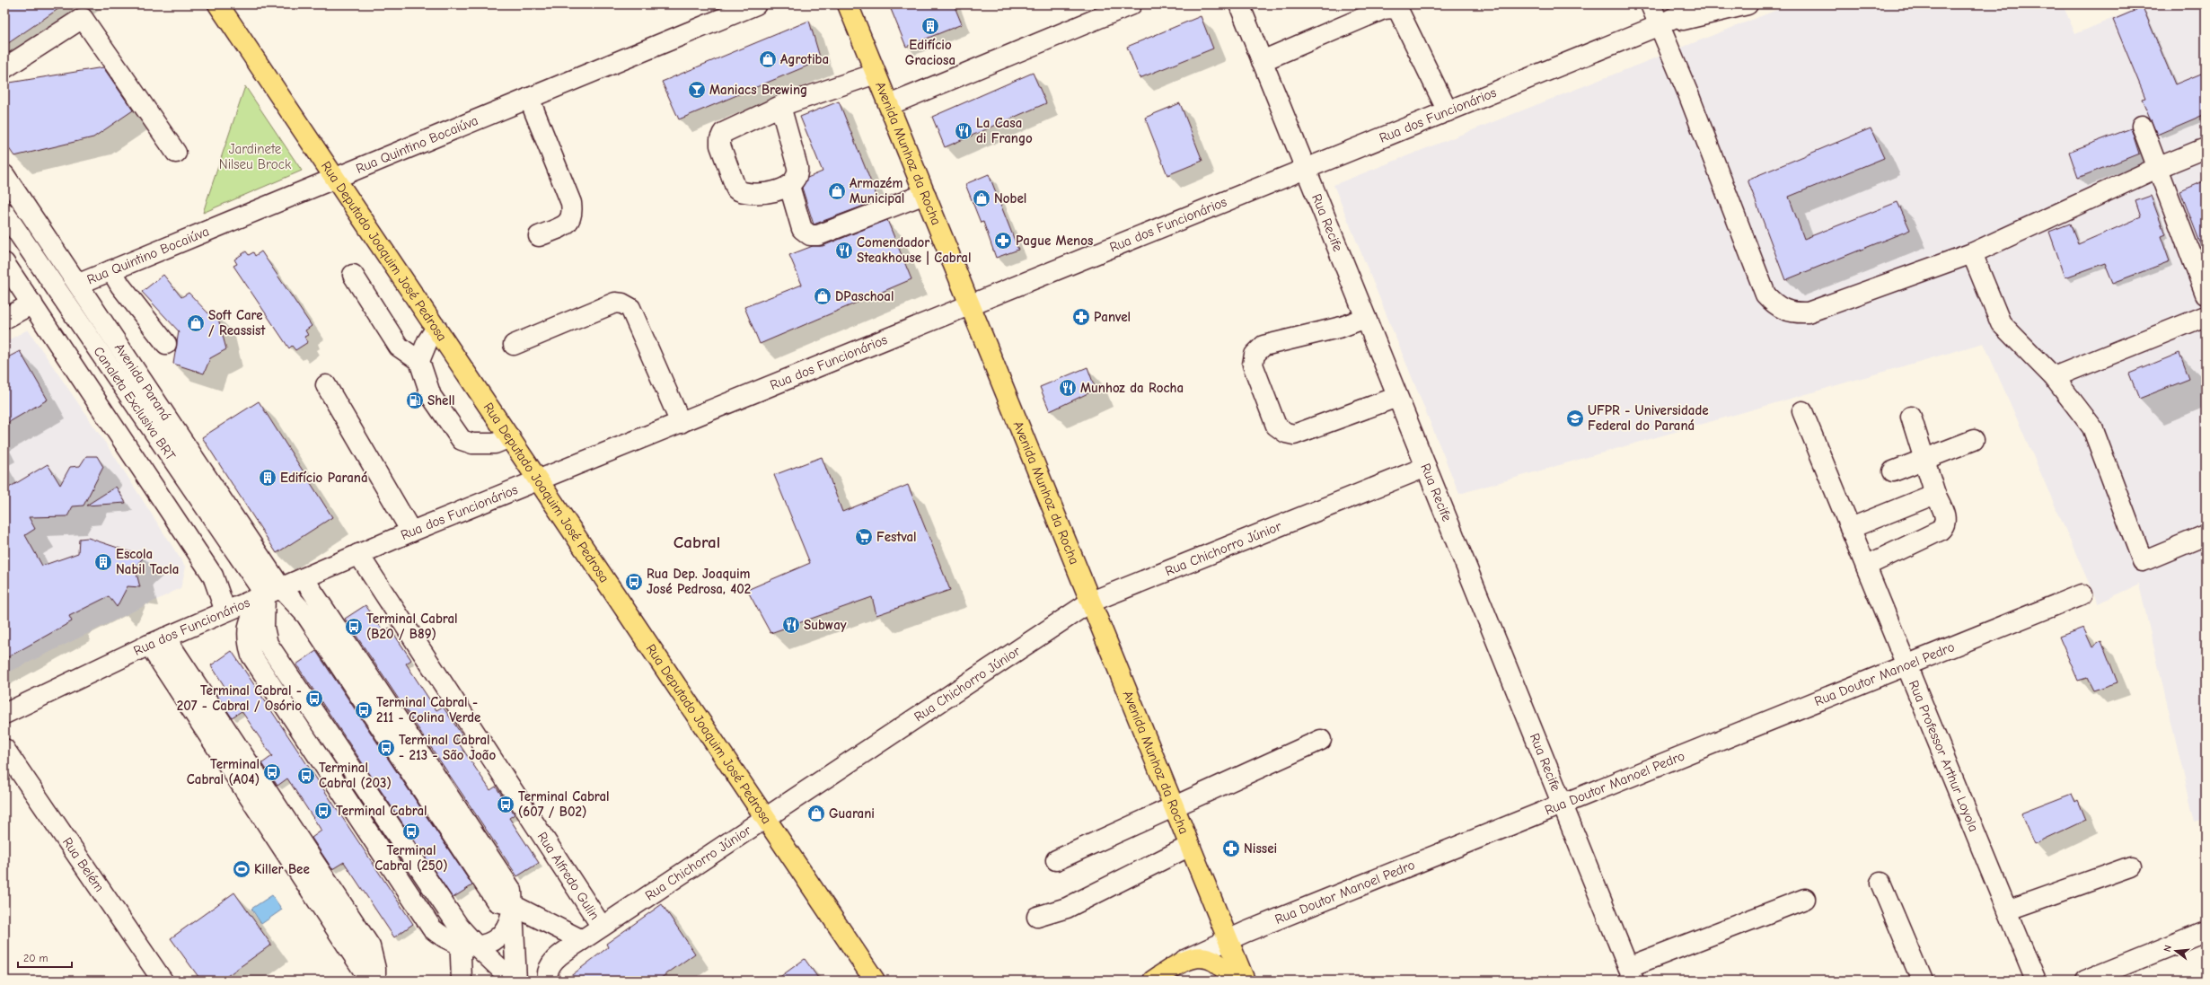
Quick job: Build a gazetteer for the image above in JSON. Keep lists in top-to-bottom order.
{
  "streets": {
    "main road": ["Avenida Munhoz da Rocha", "Rua Deputado Joaquim José Pedrosa", "Rua Doutor Manoel Pedro"],
    "street": [
      "Rua dos Funcionários",
      "Rua Quintino Bocaiúva",
      "Rua Recife",
      "Avenida Paraná",
      "Canaleta Exclusiva BRT",
      "Rua Chichorro Júnior",
      "Rua Professor Arthur Loyola",
      "Rua Belém",
      "Rua Alfredo Gulin"
    ]
  },
  "crossings": [
    ["Rua dos Funcionários", "Avenida Munhoz da Rocha"],
    ["Rua dos Funcionários", "Rua Recife"],
    ["Rua dos Funcionários", "Rua Deputado Joaquim José Pedrosa"],
    ["Rua dos Funcionários", "Avenida Paraná"],
    ["Rua dos Funcionários", "Canaleta Exclusiva BRT"],
    ["Rua dos Funcionários", "Rua Alfredo Gulin"],
    ["Rua Quintino Bocaiúva", "Rua Deputado Joaquim José Pedrosa"],
    ["Rua Quintino Bocaiúva", "Avenida Paraná"],
    ["Avenida Munhoz da Rocha", "Rua Chichorro Júnior"],
    ["Avenida Munhoz da Rocha", "Rua Doutor Manoel Pedro"],
    ["Rua Recife", "Rua Chichorro Júnior"],
    ["Rua Recife", "Rua Doutor Manoel Pedro"],
    ["Rua Deputado Joaquim José Pedrosa", "Rua Chichorro Júnior"],
    ["Avenida Paraná", "Canaleta Exclusiva BRT"],
    ["Rua Chichorro Júnior", "Rua Alfredo Gulin"],
    ["Rua Doutor Manoel Pedro", "Rua Professor Arthur Loyola"]
  ],
  "districts": ["Cabral"],
  "parks": ["Jardinete Nilseu Brock"],
  "places": {
    "building": ["Edifício Graciosa", "Edifício Paraná", "Escola Nabil Tacla"],
    "shop": [
      "Agrotiba",
      "Armazém Municipal",
      "Nobel",
      "DPaschoal",
      "Soft Care / Reassist",
      "Guarani"
    ],
    "bar": ["Maniacs Brewing"],
    "restaurant": [
      "La Casa di Frango",
      "Comendador Steakhouse | Cabral",
      "Munhoz da Rocha",
      "Subway"
    ],
    "pharmacy": ["Pague Menos", "Panvel", "Nissei"],
    "fuel station": ["Shell"],
    "school or university": ["UFPR - Universidade Federal do Paraná"],
    "supermarket": ["Festval"],
    "bus stop": [
      "Rua Dep. Joaquim José Pedrosa, 402",
      "Terminal Cabral (B20 / B89)",
      "Terminal Cabral - 207 - Cabral / Osório",
      "Terminal Cabral - 211 - Colina Verde",
      "Terminal Cabral - 213 - São João",
      "Terminal Cabral (A04)",
      "Terminal Cabral (203)",
      "Terminal Cabral (607 / B02)",
      "Terminal Cabral",
      "Terminal Cabral (250)"
    ],
    "sports": ["Killer Bee"]
  },
  "scale_bar": "20 m",
  "north": "left"
}
